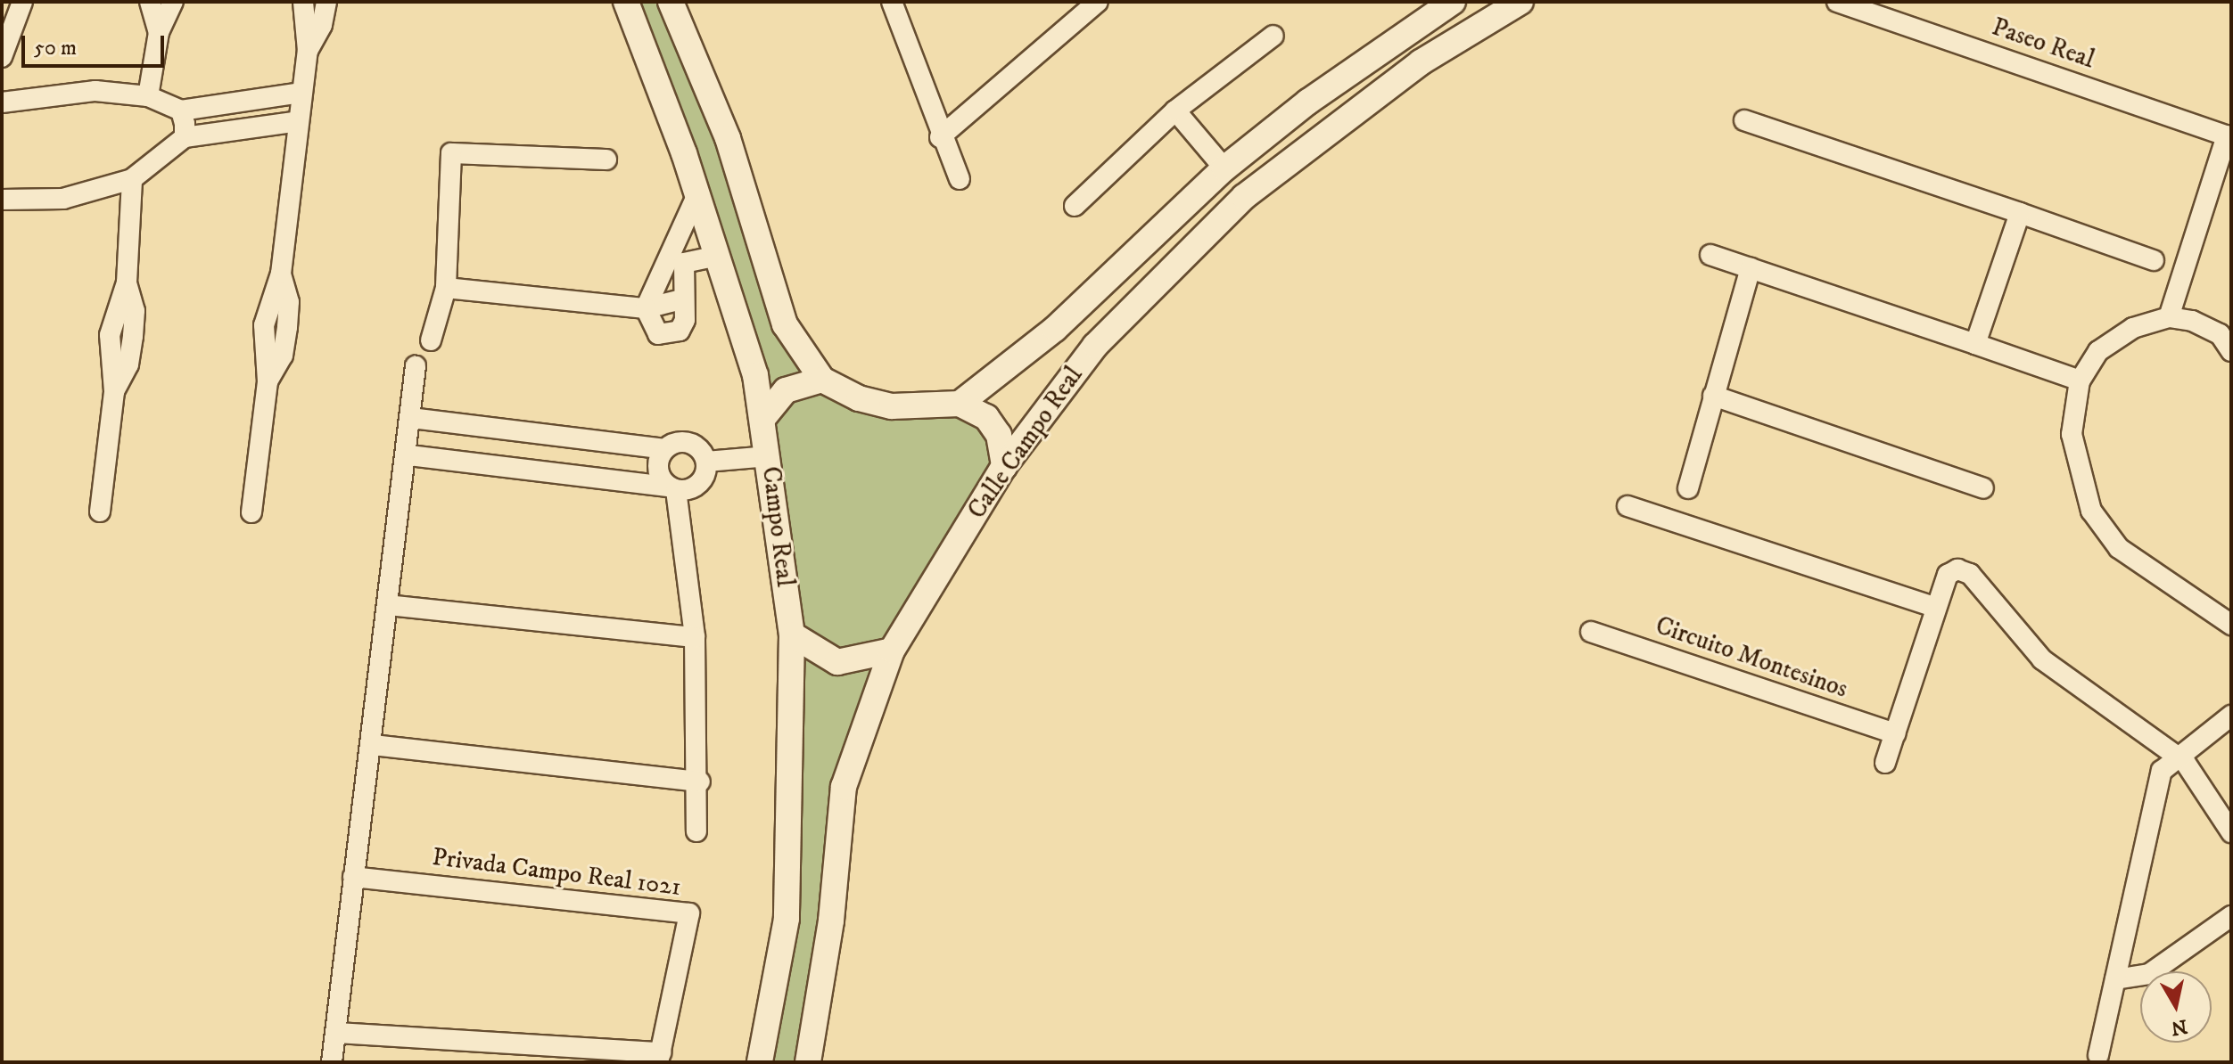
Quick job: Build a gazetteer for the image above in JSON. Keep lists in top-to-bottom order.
{
  "streets": {
    "street": [
      "Paseo Real",
      "Calle Campo Real",
      "Campo Real",
      "Circuito Montesinos",
      "Privada Campo Real 1021"
    ]
  },
  "scale_bar": "50 m",
  "north": "bottom"
}
